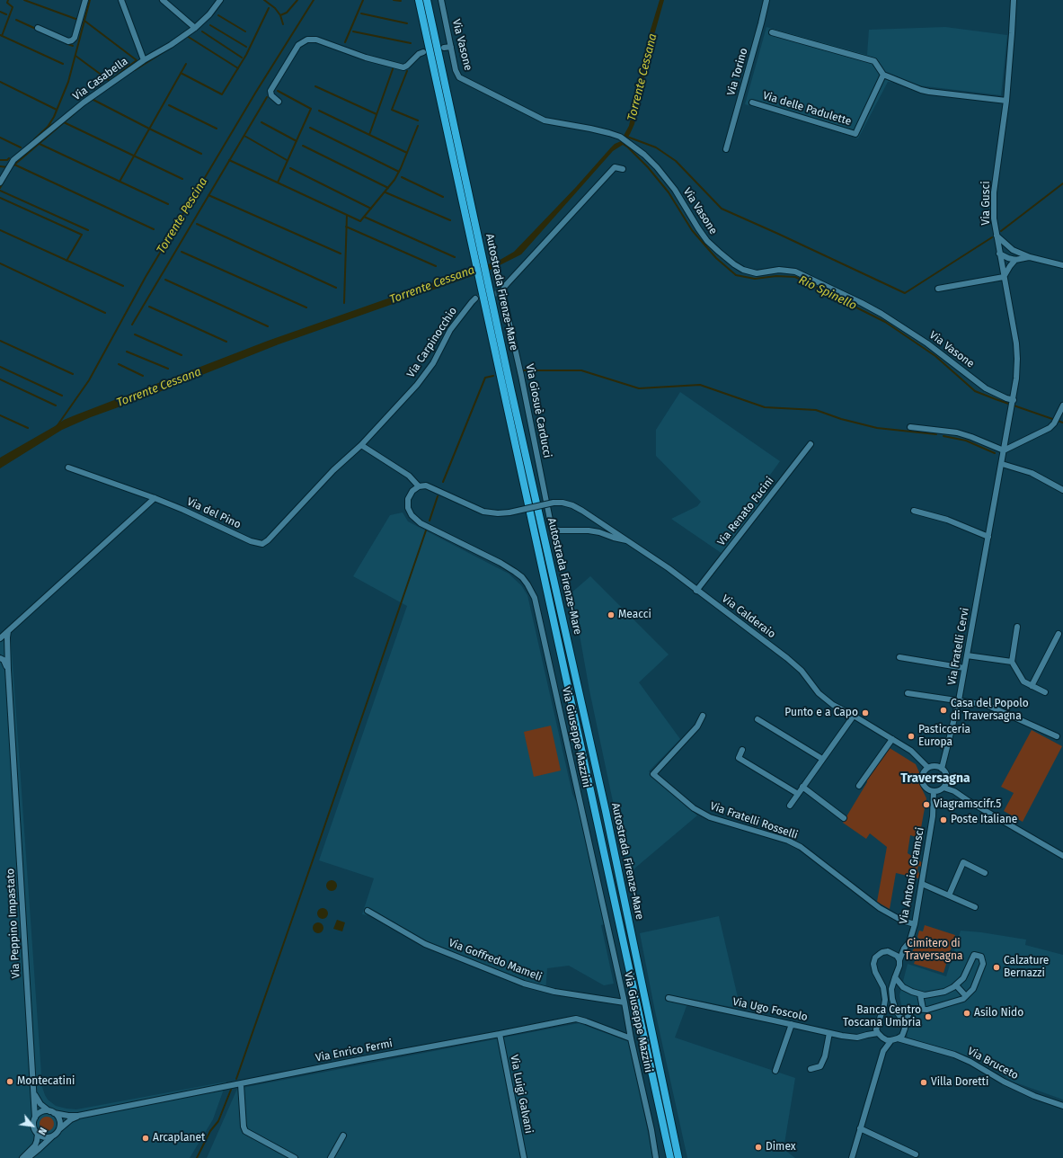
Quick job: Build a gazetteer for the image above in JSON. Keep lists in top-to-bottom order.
{
  "streets": {
    "highway": ["Autostrada Firenze-Mare"],
    "street": [
      "Via Vasone",
      "Via Torino",
      "Via Casabella",
      "Via delle Padulette",
      "Via Gusci",
      "Via Carpinocchio",
      "Via Giosuè Carducci",
      "Via Renato Fucini",
      "Via del Pino",
      "Via Calderaio",
      "Via Fratelli Cervi",
      "Via Giuseppe Mazzini",
      "Via Fratelli Rosselli",
      "Via Antonio Gramsci",
      "Via Peppino Impastato",
      "Via Goffredo Mameli",
      "Via Ugo Foscolo",
      "Via Enrico Fermi",
      "Via Bruceto",
      "Via Luigi Galvani"
    ]
  },
  "crossings": [
    ["Via Vasone", "Via Gusci"],
    ["Via Vasone", "Via Fratelli Cervi"],
    ["Via Gusci", "Via Fratelli Cervi"],
    ["Via Carpinocchio", "Via del Pino"],
    ["Via Giosuè Carducci", "Via Calderaio"],
    ["Via Renato Fucini", "Via Calderaio"],
    ["Via Calderaio", "Via Fratelli Cervi"],
    ["Via Calderaio", "Via Giuseppe Mazzini"],
    ["Via Calderaio", "Via Antonio Gramsci"],
    ["Via Fratelli Cervi", "Via Antonio Gramsci"],
    ["Via Giuseppe Mazzini", "Via Goffredo Mameli"],
    ["Via Giuseppe Mazzini", "Via Enrico Fermi"],
    ["Via Fratelli Rosselli", "Via Antonio Gramsci"],
    ["Via Enrico Fermi", "Via Luigi Galvani"]
  ],
  "districts": ["Traversagna"],
  "water": ["Torrente Cessana", "Torrente Pescina", "Rio Spinello"],
  "parks": ["Cimitero di Traversagna"],
  "places": [
    "Meacci",
    "Casa del Popolo di Traversagna",
    "Punto e a Capo",
    "Pasticceria Europa",
    "Viagramscifr.5",
    "Poste Italiane",
    "Calzature Bernazzi",
    "Asilo Nido",
    "Banca Centro Toscana Umbria",
    "Montecatini",
    "Villa Doretti",
    "Arcaplanet",
    "Dimex"
  ],
  "north": "bottom right"
}
